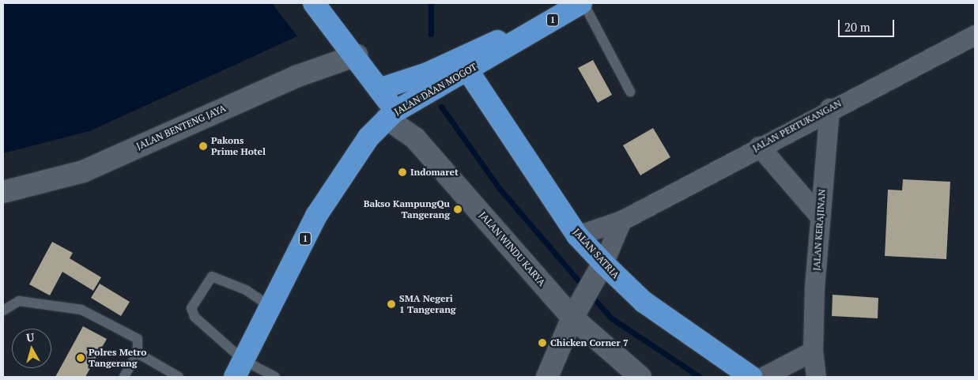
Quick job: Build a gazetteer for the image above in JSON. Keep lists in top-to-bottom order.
{
  "streets": {
    "highway": ["1", "JALAN DAAN MOGOT", "JALAN SATRIA"],
    "street": [
      "JALAN PERTUKANGAN",
      "JALAN BENTENG JAYA",
      "JALAN KERAJINAN",
      "JALAN WINDU KARYA"
    ]
  },
  "crossings": [
    ["JALAN DAAN MOGOT", "JALAN WINDU KARYA"],
    ["JALAN DAAN MOGOT", "JALAN SATRIA"],
    ["JALAN PERTUKANGAN", "JALAN KERAJINAN"],
    ["JALAN PERTUKANGAN", "JALAN SATRIA"]
  ],
  "places": [
    "Pakons Prime Hotel",
    "Indomaret",
    "Bakso KampungQu Tangerang",
    "SMA Negeri 1 Tangerang",
    "Chicken Corner 7",
    "Polres Metro Tangerang"
  ],
  "scale_bar": "20 m",
  "north": "top"
}
